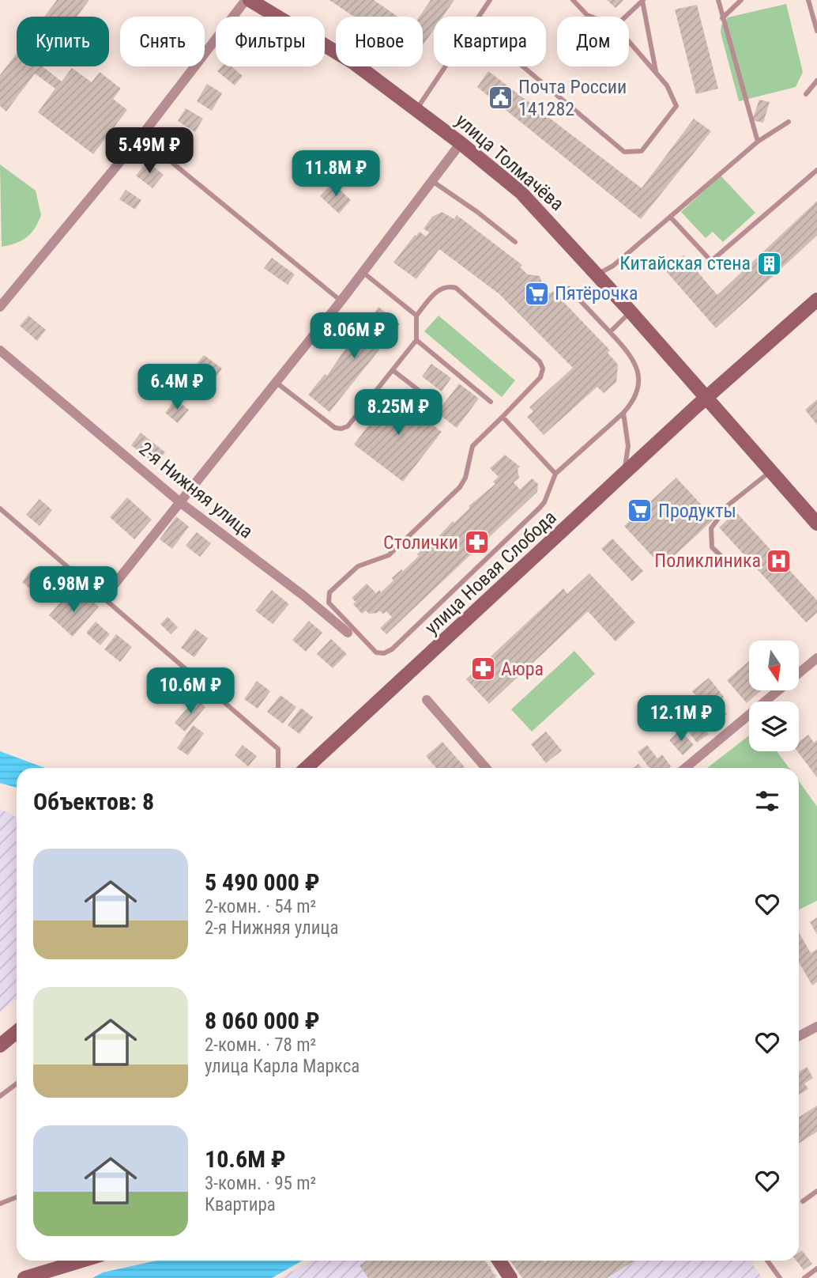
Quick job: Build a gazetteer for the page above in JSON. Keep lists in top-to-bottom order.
{
  "streets": {
    "main road": ["улица Толмачёва", "улица Новая Слобода"],
    "street": ["2-я Нижняя улица"]
  },
  "crossings": [
    ["улица Толмачёва", "улица Новая Слобода"]
  ],
  "places": {
    "public building": ["Почта России 141282"],
    "building": ["Китайская стена"],
    "supermarket": ["Пятёрочка", "Продукты"],
    "pharmacy": ["Столички", "Аюра"],
    "hospital": ["Поликлиника"]
  },
  "north": "bottom",
  "page": {
    "chip": [
      "Купить",
      "Снять",
      "Фильтры",
      "Новое",
      "Квартира",
      "Дом"
    ],
    "price": [
      "5.49M ₽",
      "11.8M ₽",
      "8.06M ₽",
      "6.4M ₽",
      "8.25M ₽",
      "6.98M ₽",
      "10.6M ₽",
      "12.1M ₽"
    ],
    "heading": "Объектов: 8",
    "list": [
      {
        "name": "5 490 000 ₽",
        "note": "2-комн. · 54 m² · 2-я Нижняя улица"
      },
      {
        "name": "8 060 000 ₽",
        "note": "2-комн. · 78 m² · улица Карла Маркса"
      },
      {
        "name": "10.6M ₽",
        "note": "3-комн. · 95 m² · Квартира"
      }
    ]
  }
}
